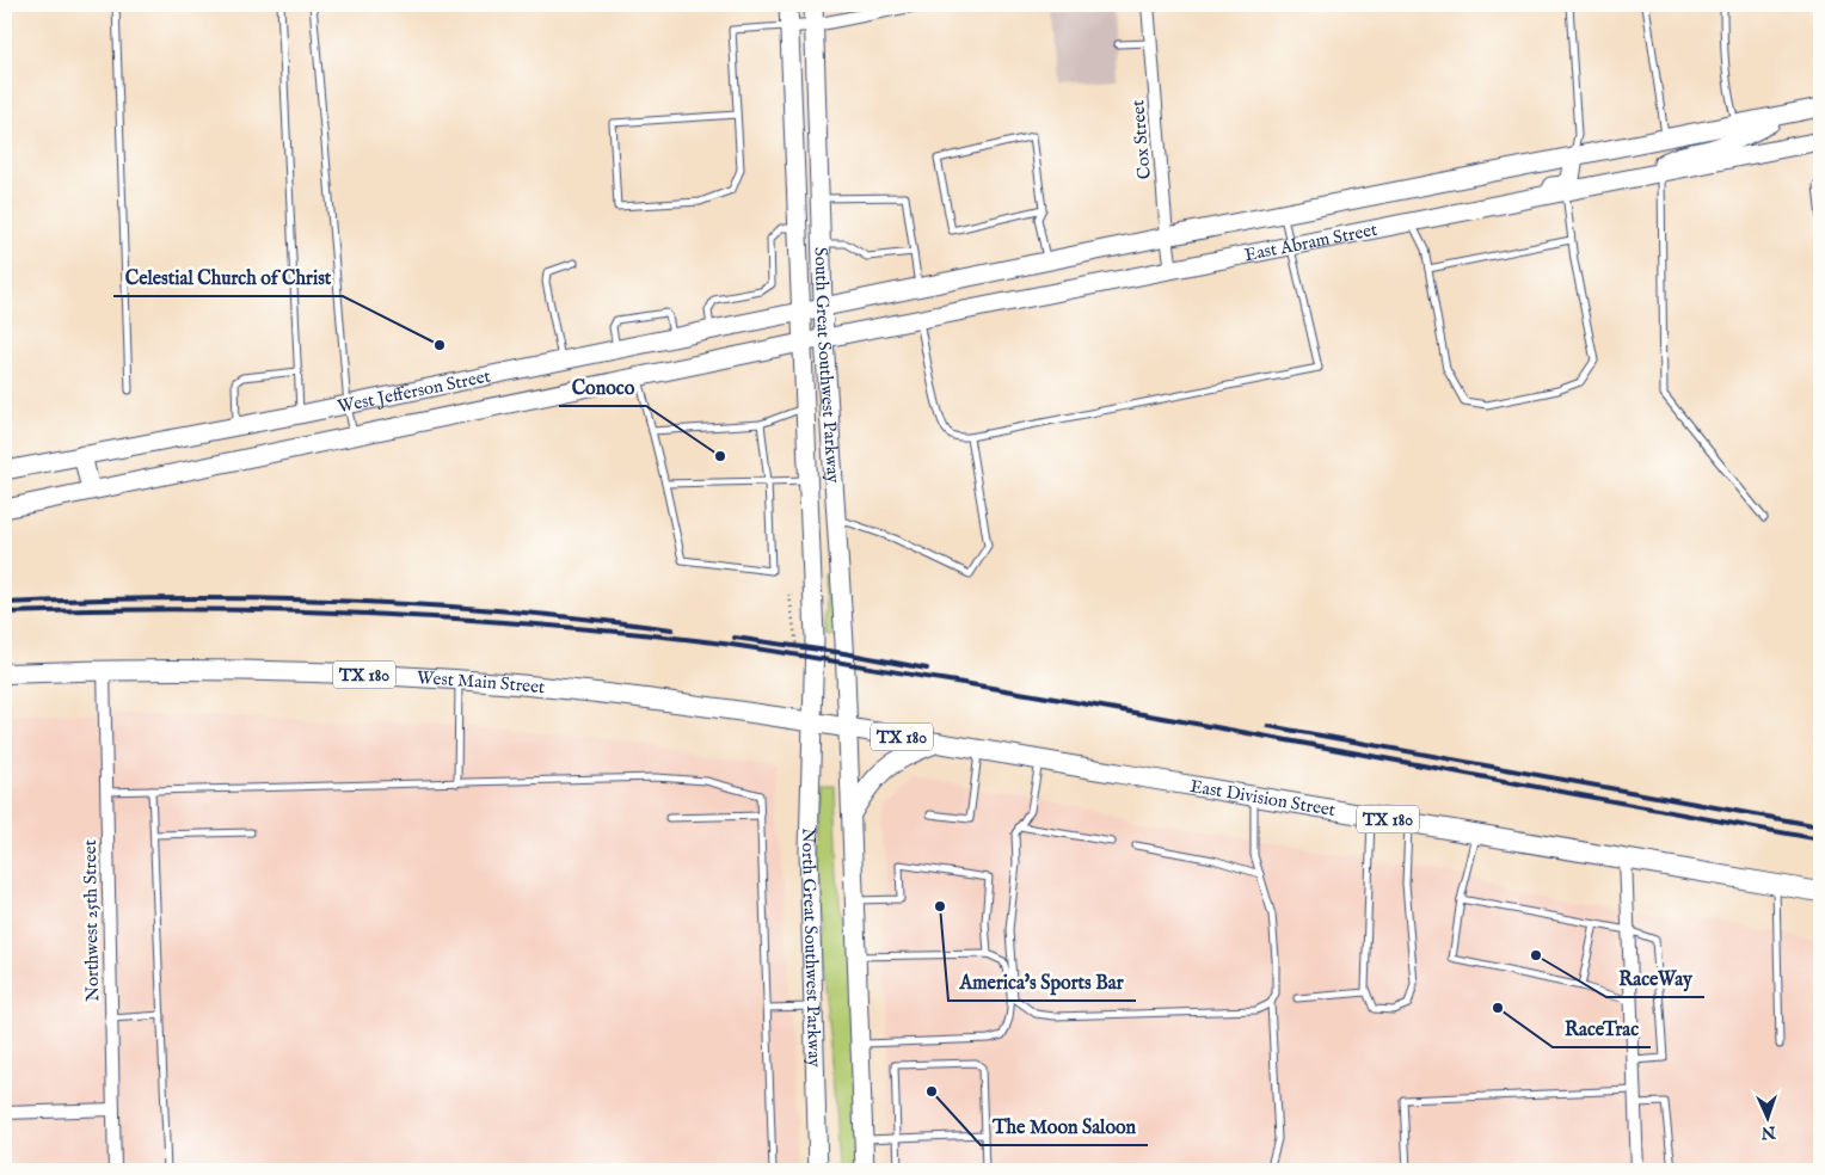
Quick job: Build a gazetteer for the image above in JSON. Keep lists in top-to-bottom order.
{
  "streets": {
    "main road": [
      "East Abram Street",
      "South Great Southwest Parkway",
      "West Jefferson Street",
      "TX 180",
      "West Main Street",
      "East Division Street",
      "North Great Southwest Parkway"
    ],
    "street": ["Cox Street", "Northwest 25th Street"]
  },
  "crossings": [
    ["Cox Street", "East Abram Street"],
    ["East Abram Street", "South Great Southwest Parkway"],
    ["East Abram Street", "West Jefferson Street"],
    ["South Great Southwest Parkway", "West Jefferson Street"],
    ["South Great Southwest Parkway", "West Main Street"],
    ["South Great Southwest Parkway", "East Division Street"],
    ["South Great Southwest Parkway", "North Great Southwest Parkway"],
    ["West Main Street", "East Division Street"],
    ["West Main Street", "Northwest 25th Street"],
    ["West Main Street", "North Great Southwest Parkway"]
  ],
  "places": [
    "Celestial Church of Christ",
    "Conoco",
    "America's Sports Bar",
    "RaceWay",
    "RaceTrac",
    "The Moon Saloon"
  ],
  "north": "bottom"
}
